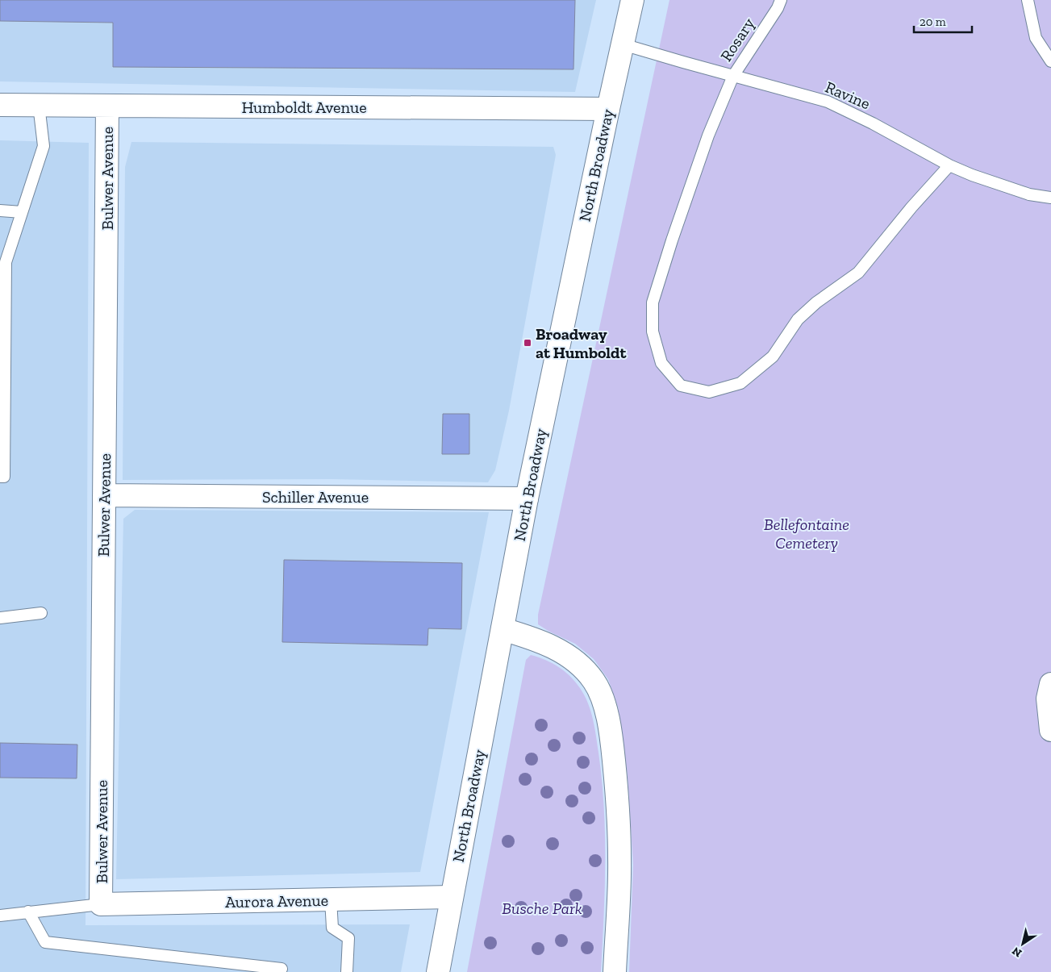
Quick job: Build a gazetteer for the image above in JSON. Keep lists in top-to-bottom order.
{
  "streets": {
    "street": [
      "Humboldt Avenue",
      "North Broadway",
      "Bulwer Avenue",
      "Schiller Avenue",
      "Aurora Avenue"
    ],
    "lane": ["Rosary", "Ravine"]
  },
  "crossings": [
    ["Rosary", "Ravine"],
    ["Ravine", "North Broadway"],
    ["Humboldt Avenue", "North Broadway"],
    ["Humboldt Avenue", "Bulwer Avenue"],
    ["North Broadway", "Schiller Avenue"],
    ["North Broadway", "Aurora Avenue"],
    ["Bulwer Avenue", "Schiller Avenue"],
    ["Bulwer Avenue", "Aurora Avenue"]
  ],
  "parks": ["Bellefontaine Cemetery", "Busche Park"],
  "places": {
    "transit": ["Broadway at Humboldt"]
  },
  "scale_bar": "20 m",
  "north": "bottom left"
}
